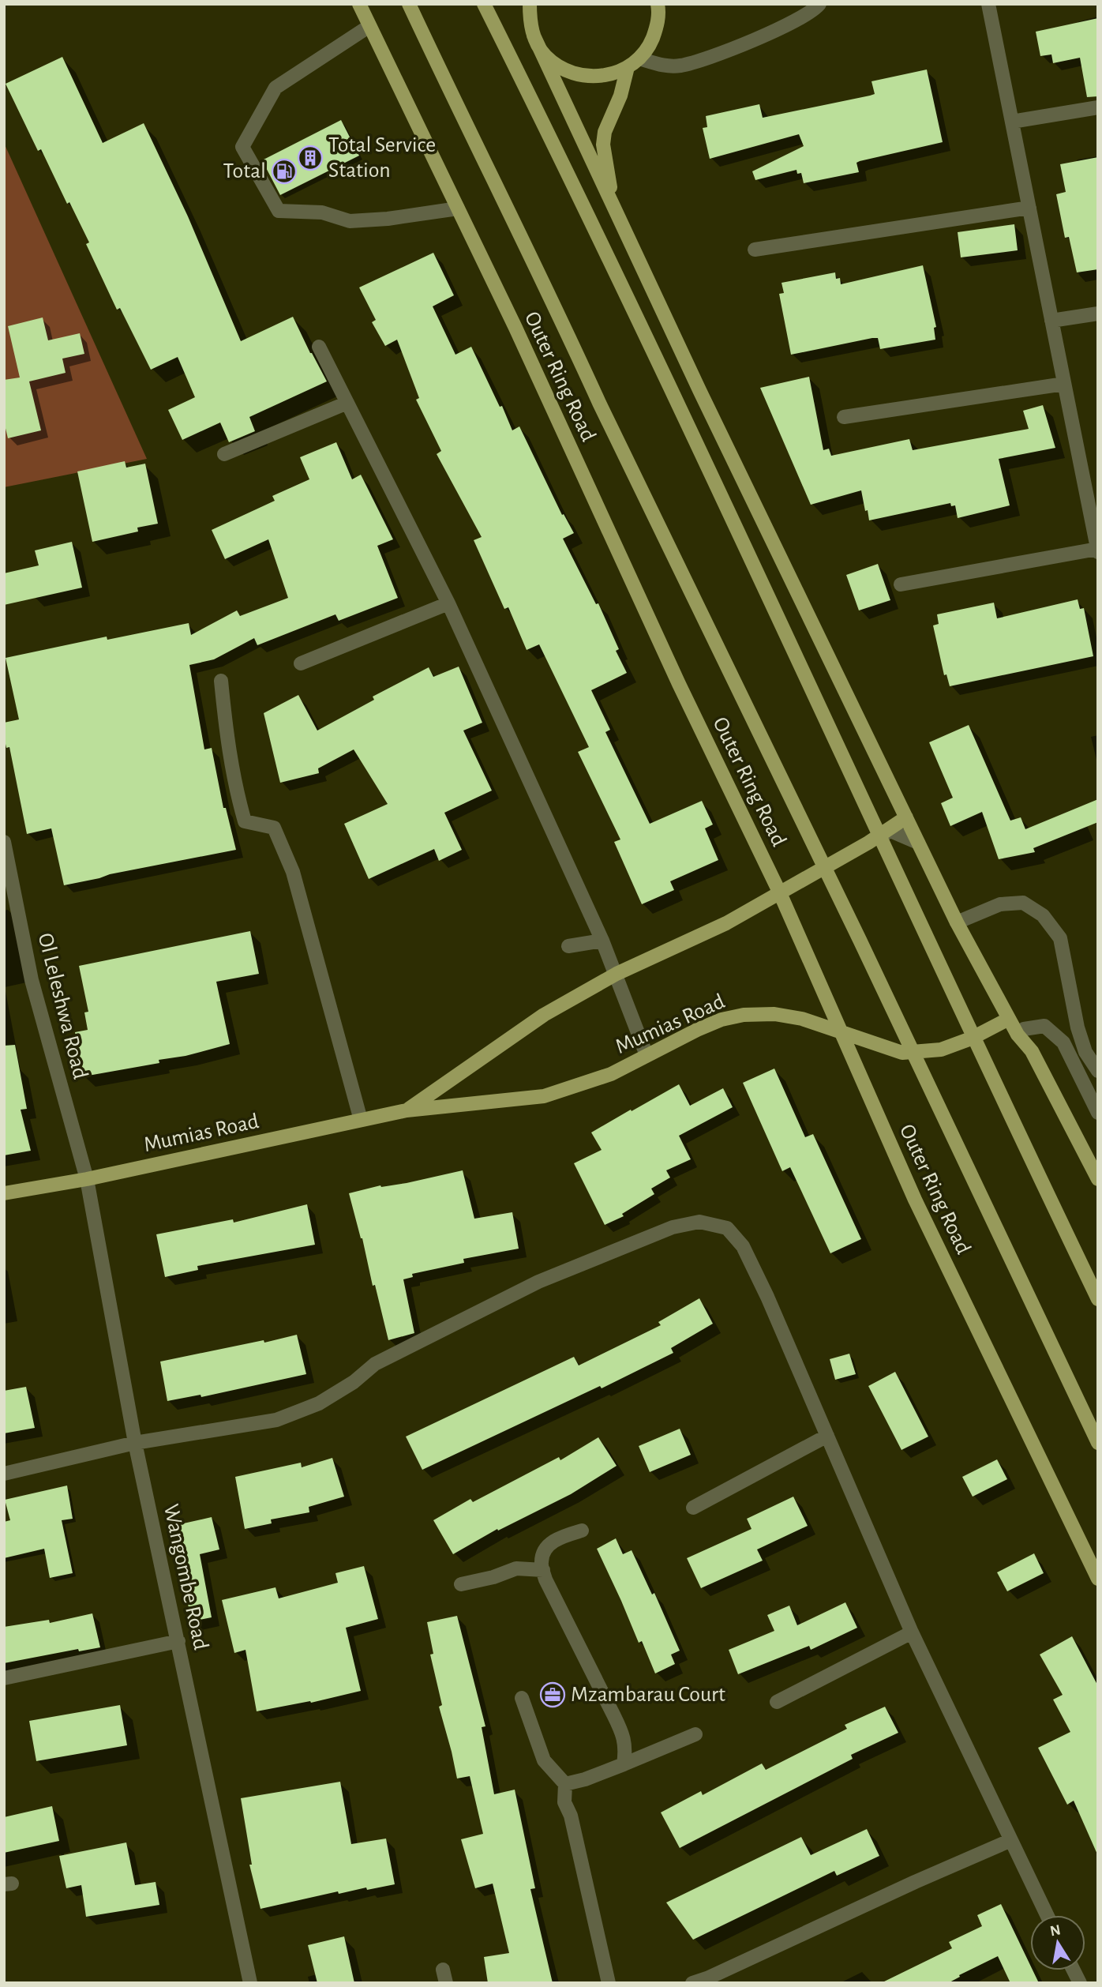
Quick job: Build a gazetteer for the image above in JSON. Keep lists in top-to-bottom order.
{
  "streets": {
    "main road": ["Outer Ring Road", "Mumias Road"],
    "street": ["Ol Leleshwa Road", "Wangombe Road"]
  },
  "crossings": [
    ["Outer Ring Road", "Mumias Road"],
    ["Ol Leleshwa Road", "Mumias Road"],
    ["Ol Leleshwa Road", "Wangombe Road"],
    ["Mumias Road", "Wangombe Road"]
  ],
  "places": {
    "building": ["Total Service Station"],
    "fuel station": ["Total"],
    "office": ["Mzambarau Court"]
  },
  "north": "top"
}
